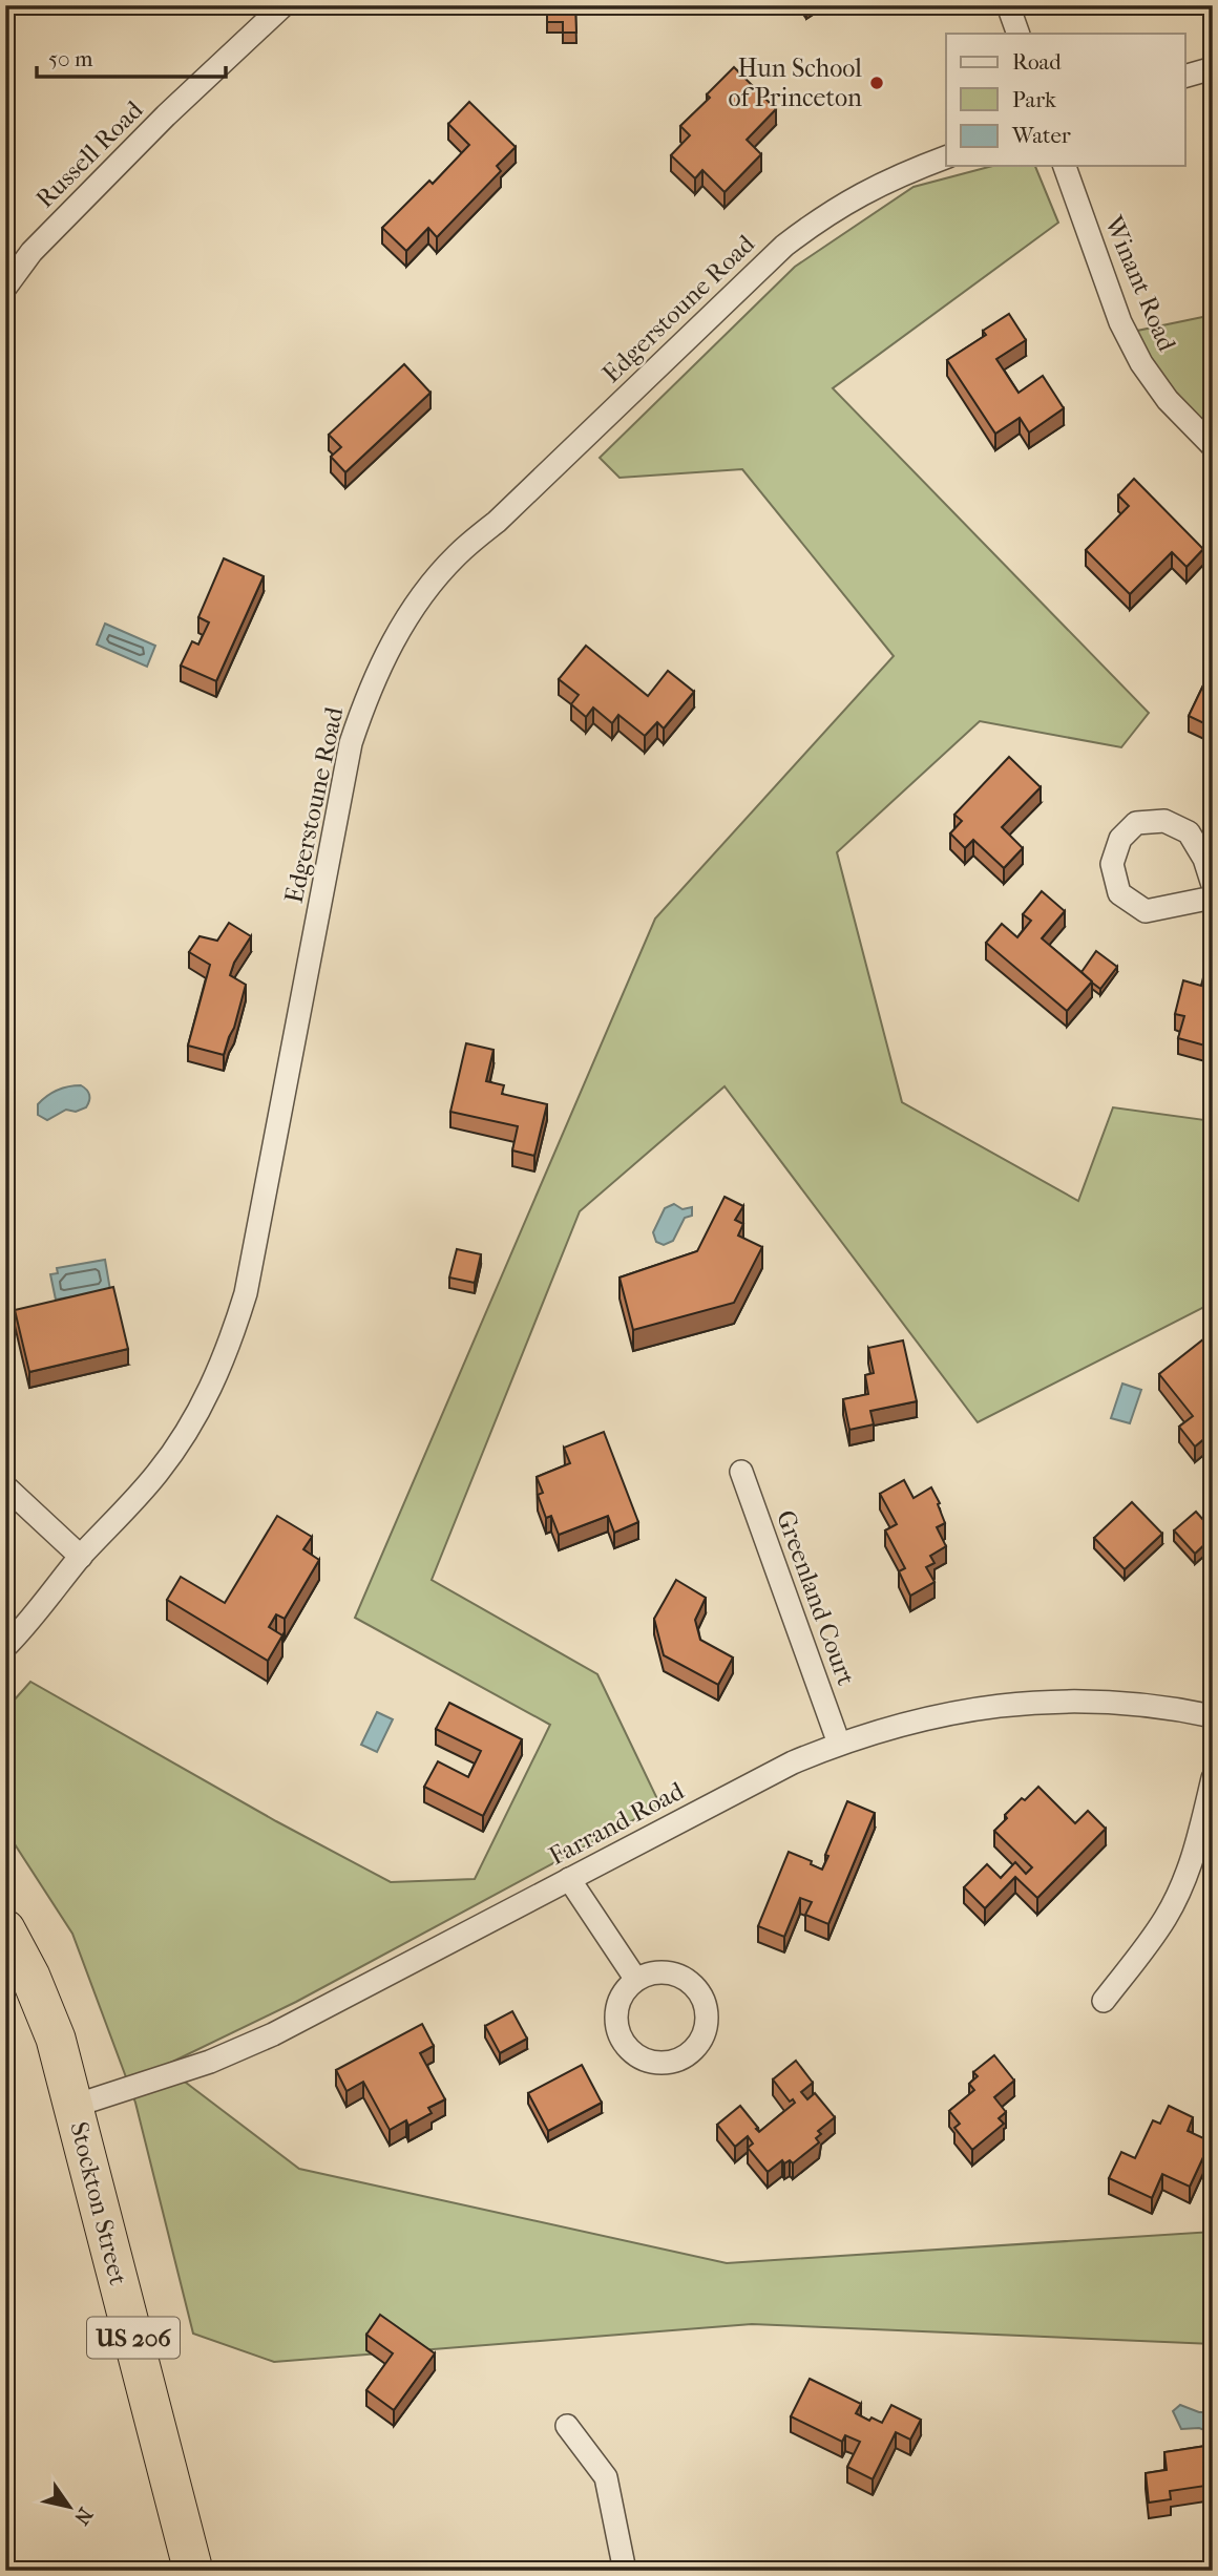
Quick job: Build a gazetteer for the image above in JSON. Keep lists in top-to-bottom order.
{
  "streets": {
    "highway": ["Stockton Street", "US 206"],
    "street": [
      "Russell Road",
      "Winant Road",
      "Edgerstoune Road",
      "Greenland Court",
      "Farrand Road"
    ]
  },
  "crossings": [
    ["Greenland Court", "Farrand Road"],
    ["Farrand Road", "Stockton Street"]
  ],
  "places": ["Hun School of Princeton"],
  "legend": ["Road", "Park", "Water"],
  "scale_bar": "50 m",
  "north": "bottom right"
}
